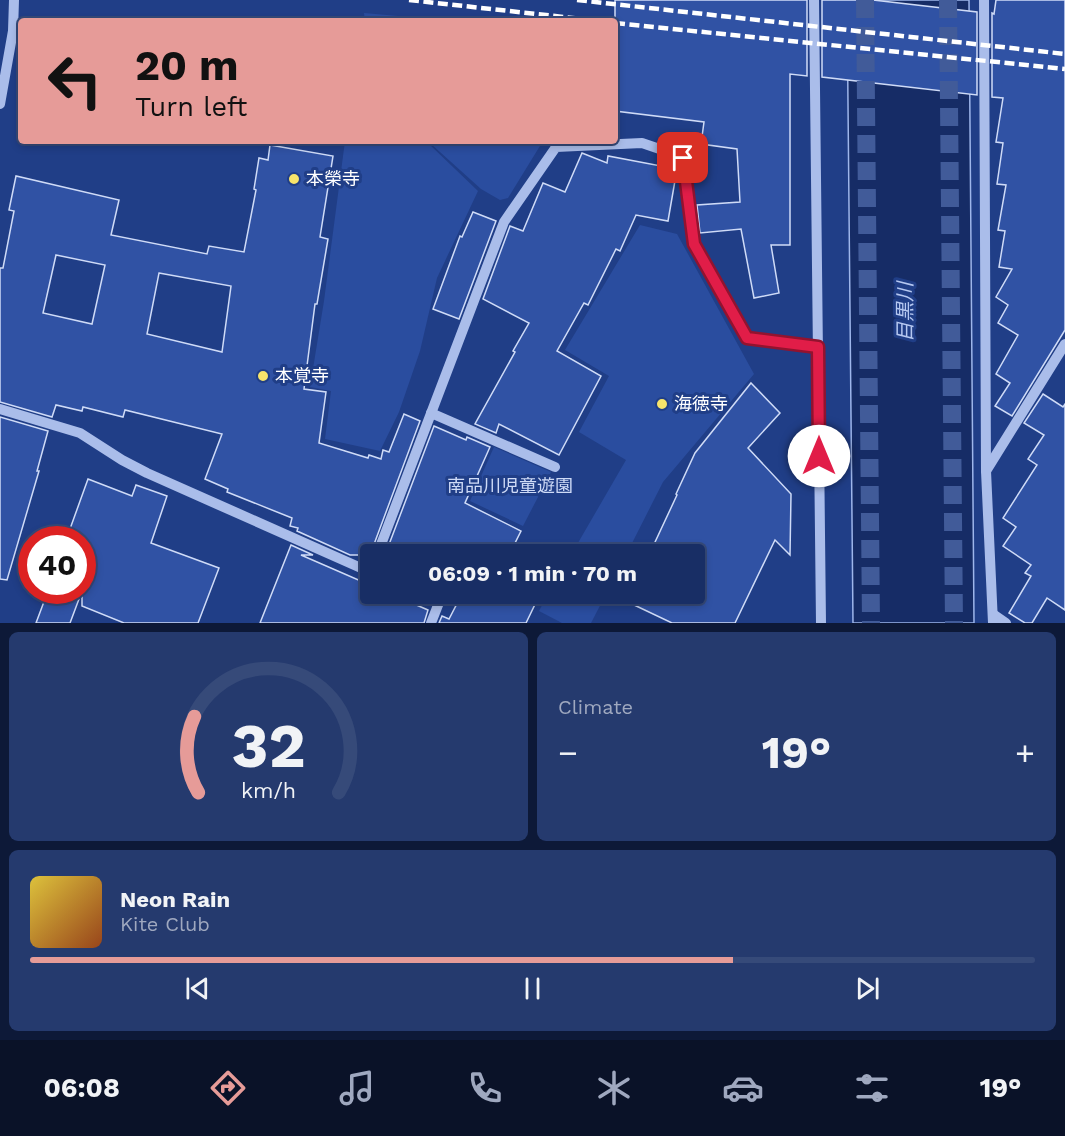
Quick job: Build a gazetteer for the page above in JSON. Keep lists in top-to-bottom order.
{
  "water": ["目黒川"],
  "parks": ["南品川児童遊園"],
  "places": ["本榮寺", "本覚寺", "海徳寺"],
  "page": {
    "turn": ["20 m", "Turn left"],
    "limit": "40",
    "trip": "06:09 · 1 min · 70 m",
    "tile": "Climate",
    "heat": ["−", "19°", "+"],
    "song": ["Neon Rain", "Kite Club"],
    "tabs": ["06:08", "19°"],
    "gauge": ["32", "km/h"]
  }
}
